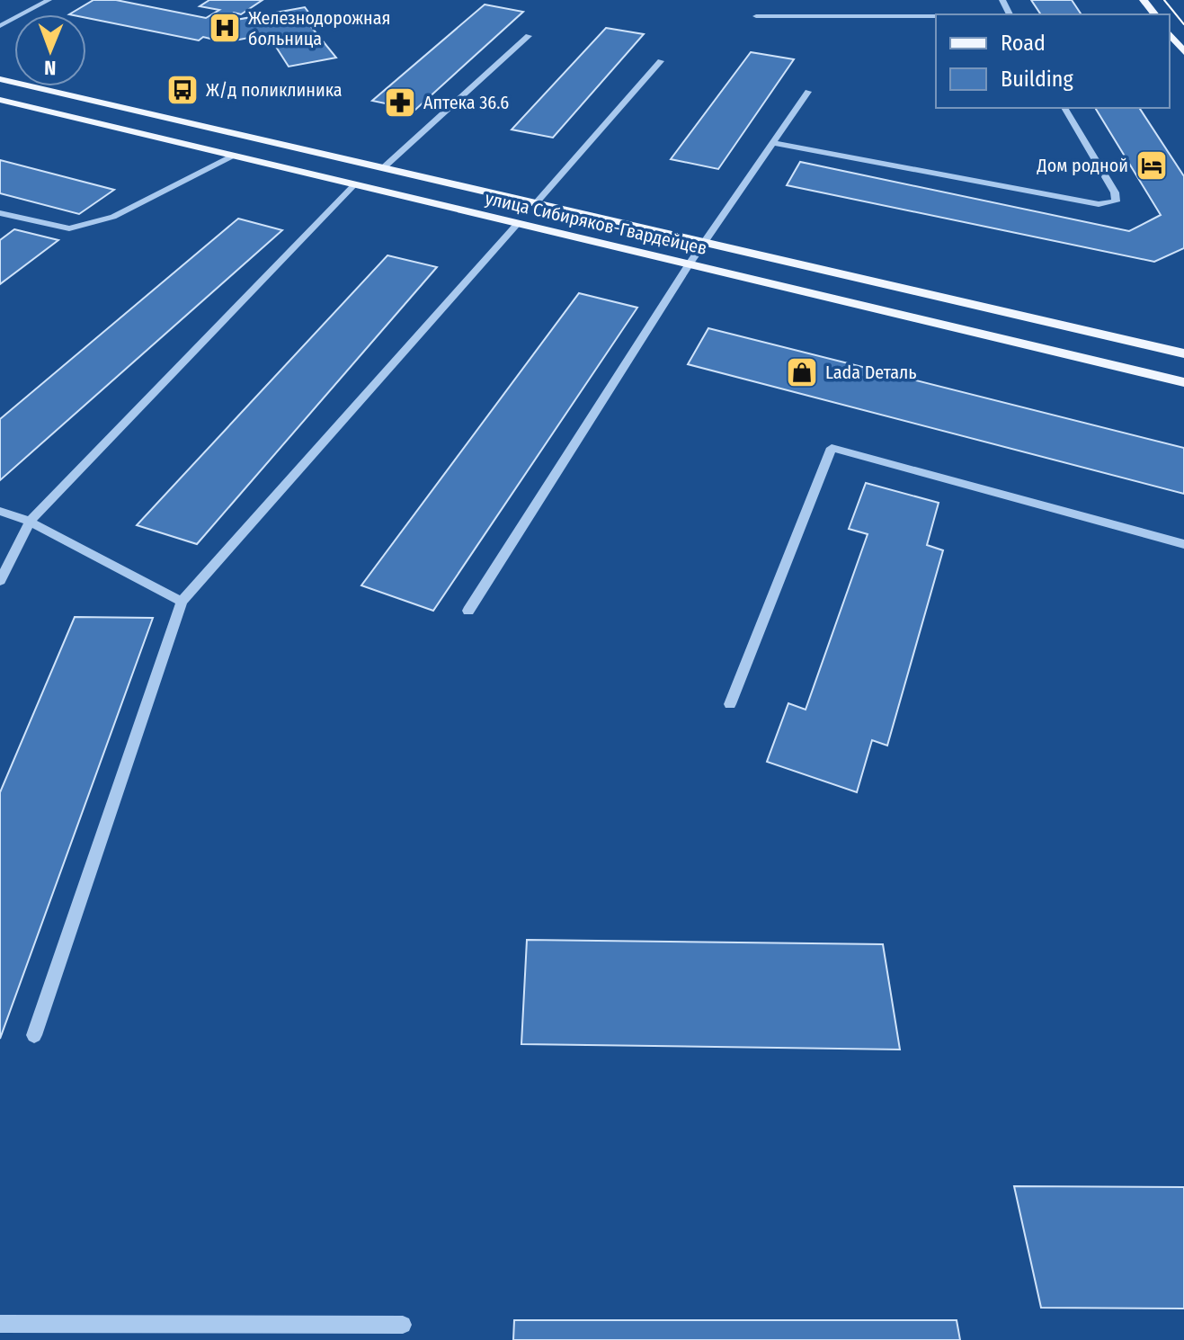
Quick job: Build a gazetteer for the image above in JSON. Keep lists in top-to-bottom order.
{
  "streets": {
    "main road": ["улица Сибиряков-Гвардейцев"]
  },
  "places": {
    "hospital": ["Железнодорожная больница"],
    "bus stop": ["Ж/д поликлиника"],
    "pharmacy": ["Аптека 36.6"],
    "hotel": ["Дом родной"],
    "shop": ["Lada Dеталь"]
  },
  "legend": ["Road", "Building"],
  "north": "bottom"
}
